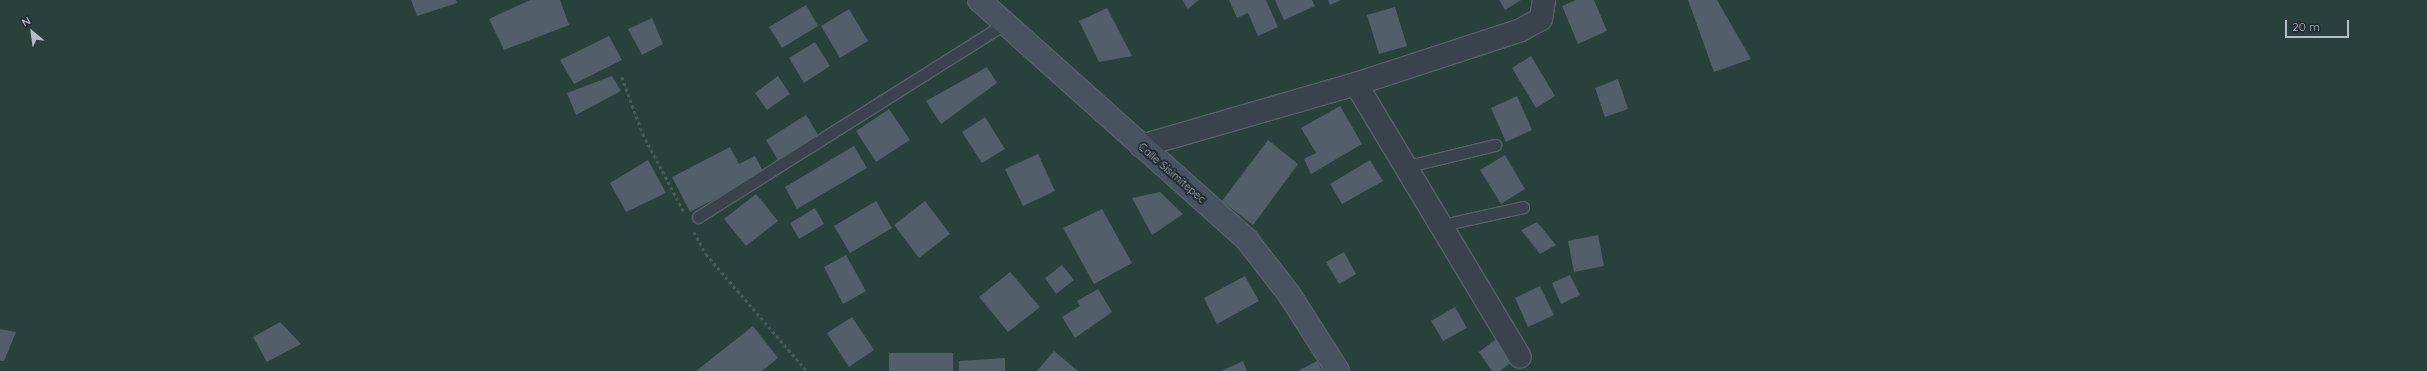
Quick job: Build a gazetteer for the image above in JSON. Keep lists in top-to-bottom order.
{
  "streets": {
    "street": ["Calle Sisimitepec"]
  },
  "scale_bar": "20 m",
  "north": "top left"
}
